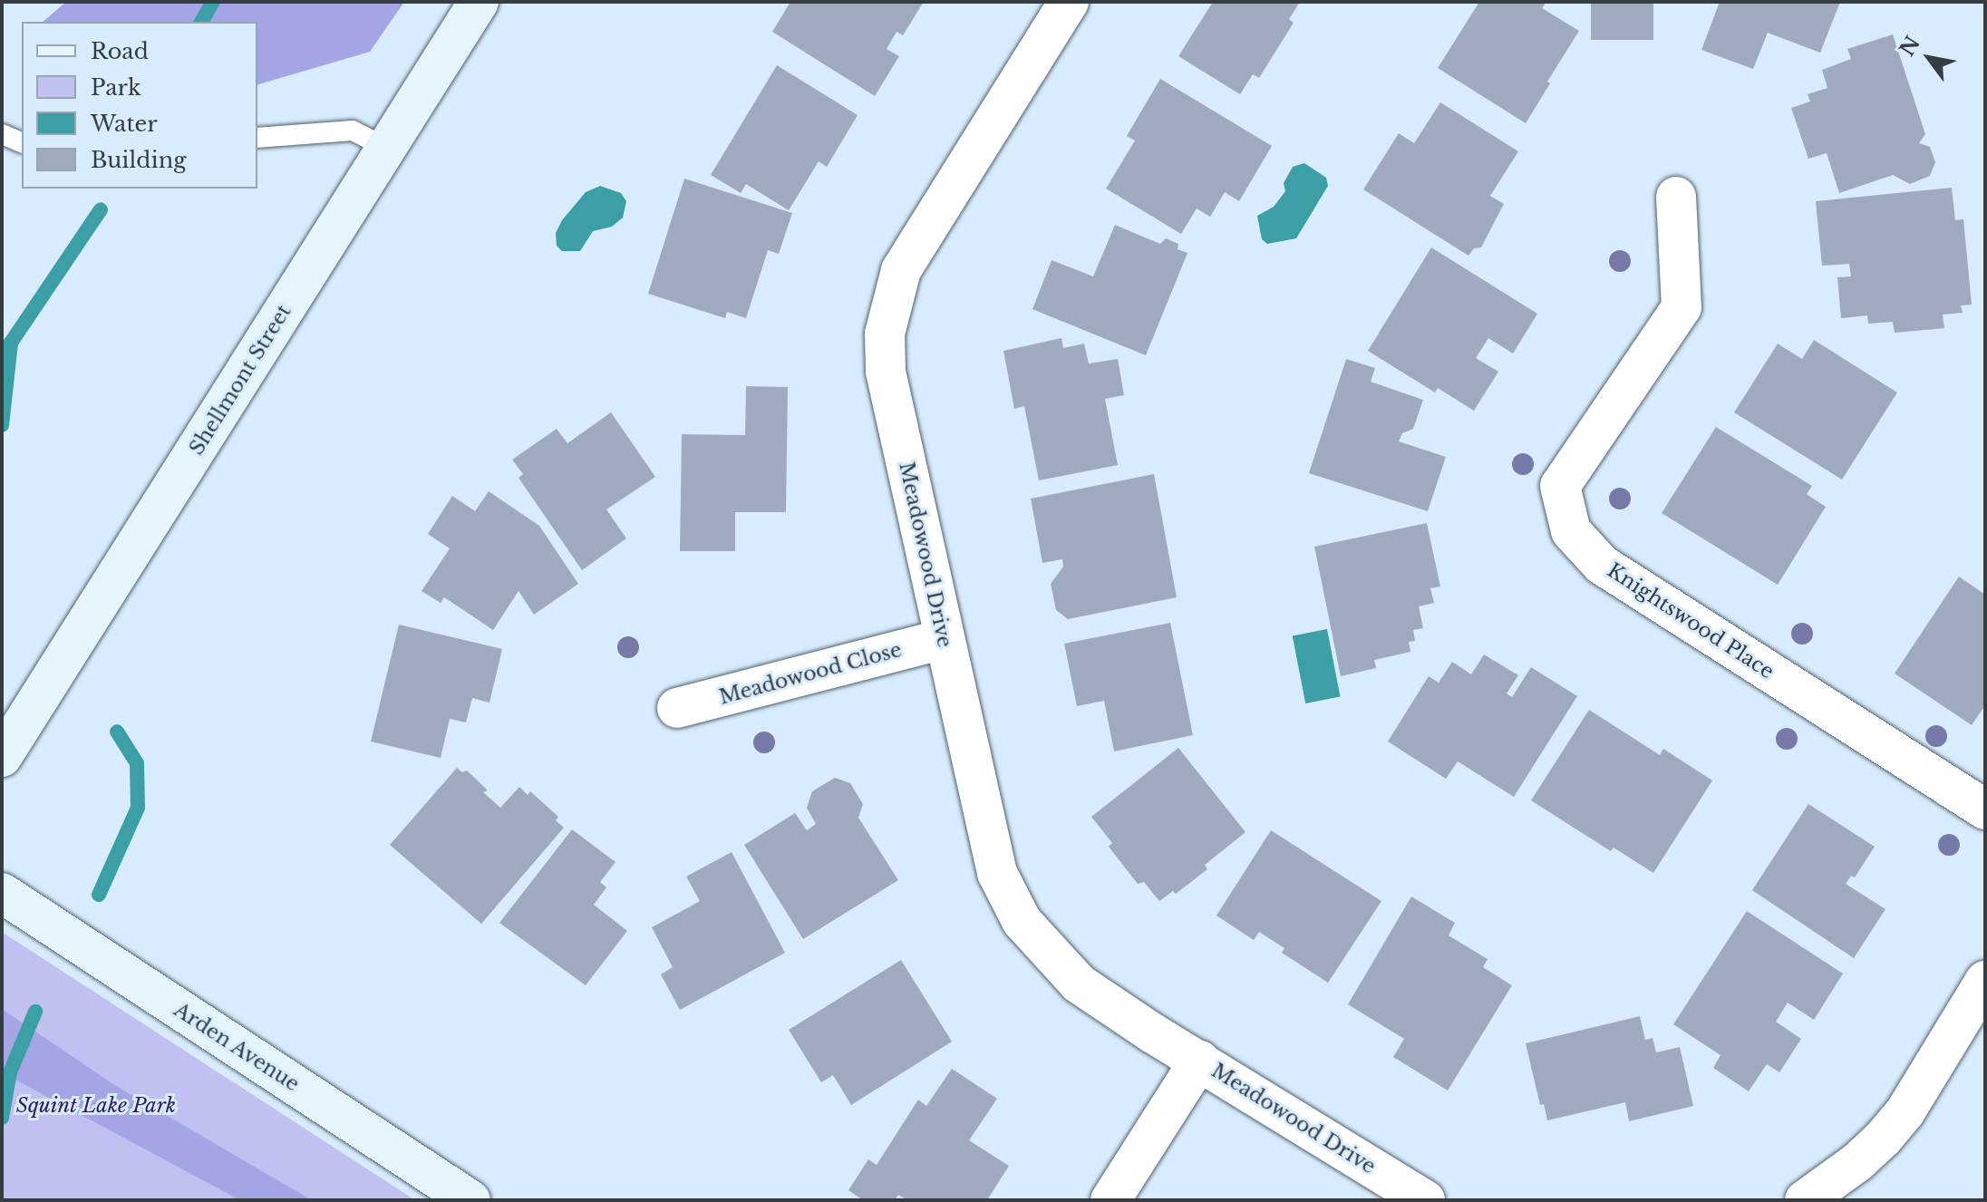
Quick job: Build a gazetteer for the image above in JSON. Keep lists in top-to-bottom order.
{
  "streets": {
    "street": [
      "Shellmont Street",
      "Meadowood Drive",
      "Knightswood Place",
      "Meadowood Close",
      "Arden Avenue"
    ]
  },
  "crossings": [
    ["Meadowood Drive", "Meadowood Close"]
  ],
  "parks": ["Squint Lake Park"],
  "legend": [
    "Road",
    "Park",
    "Water",
    "Building"
  ],
  "north": "top left"
}
